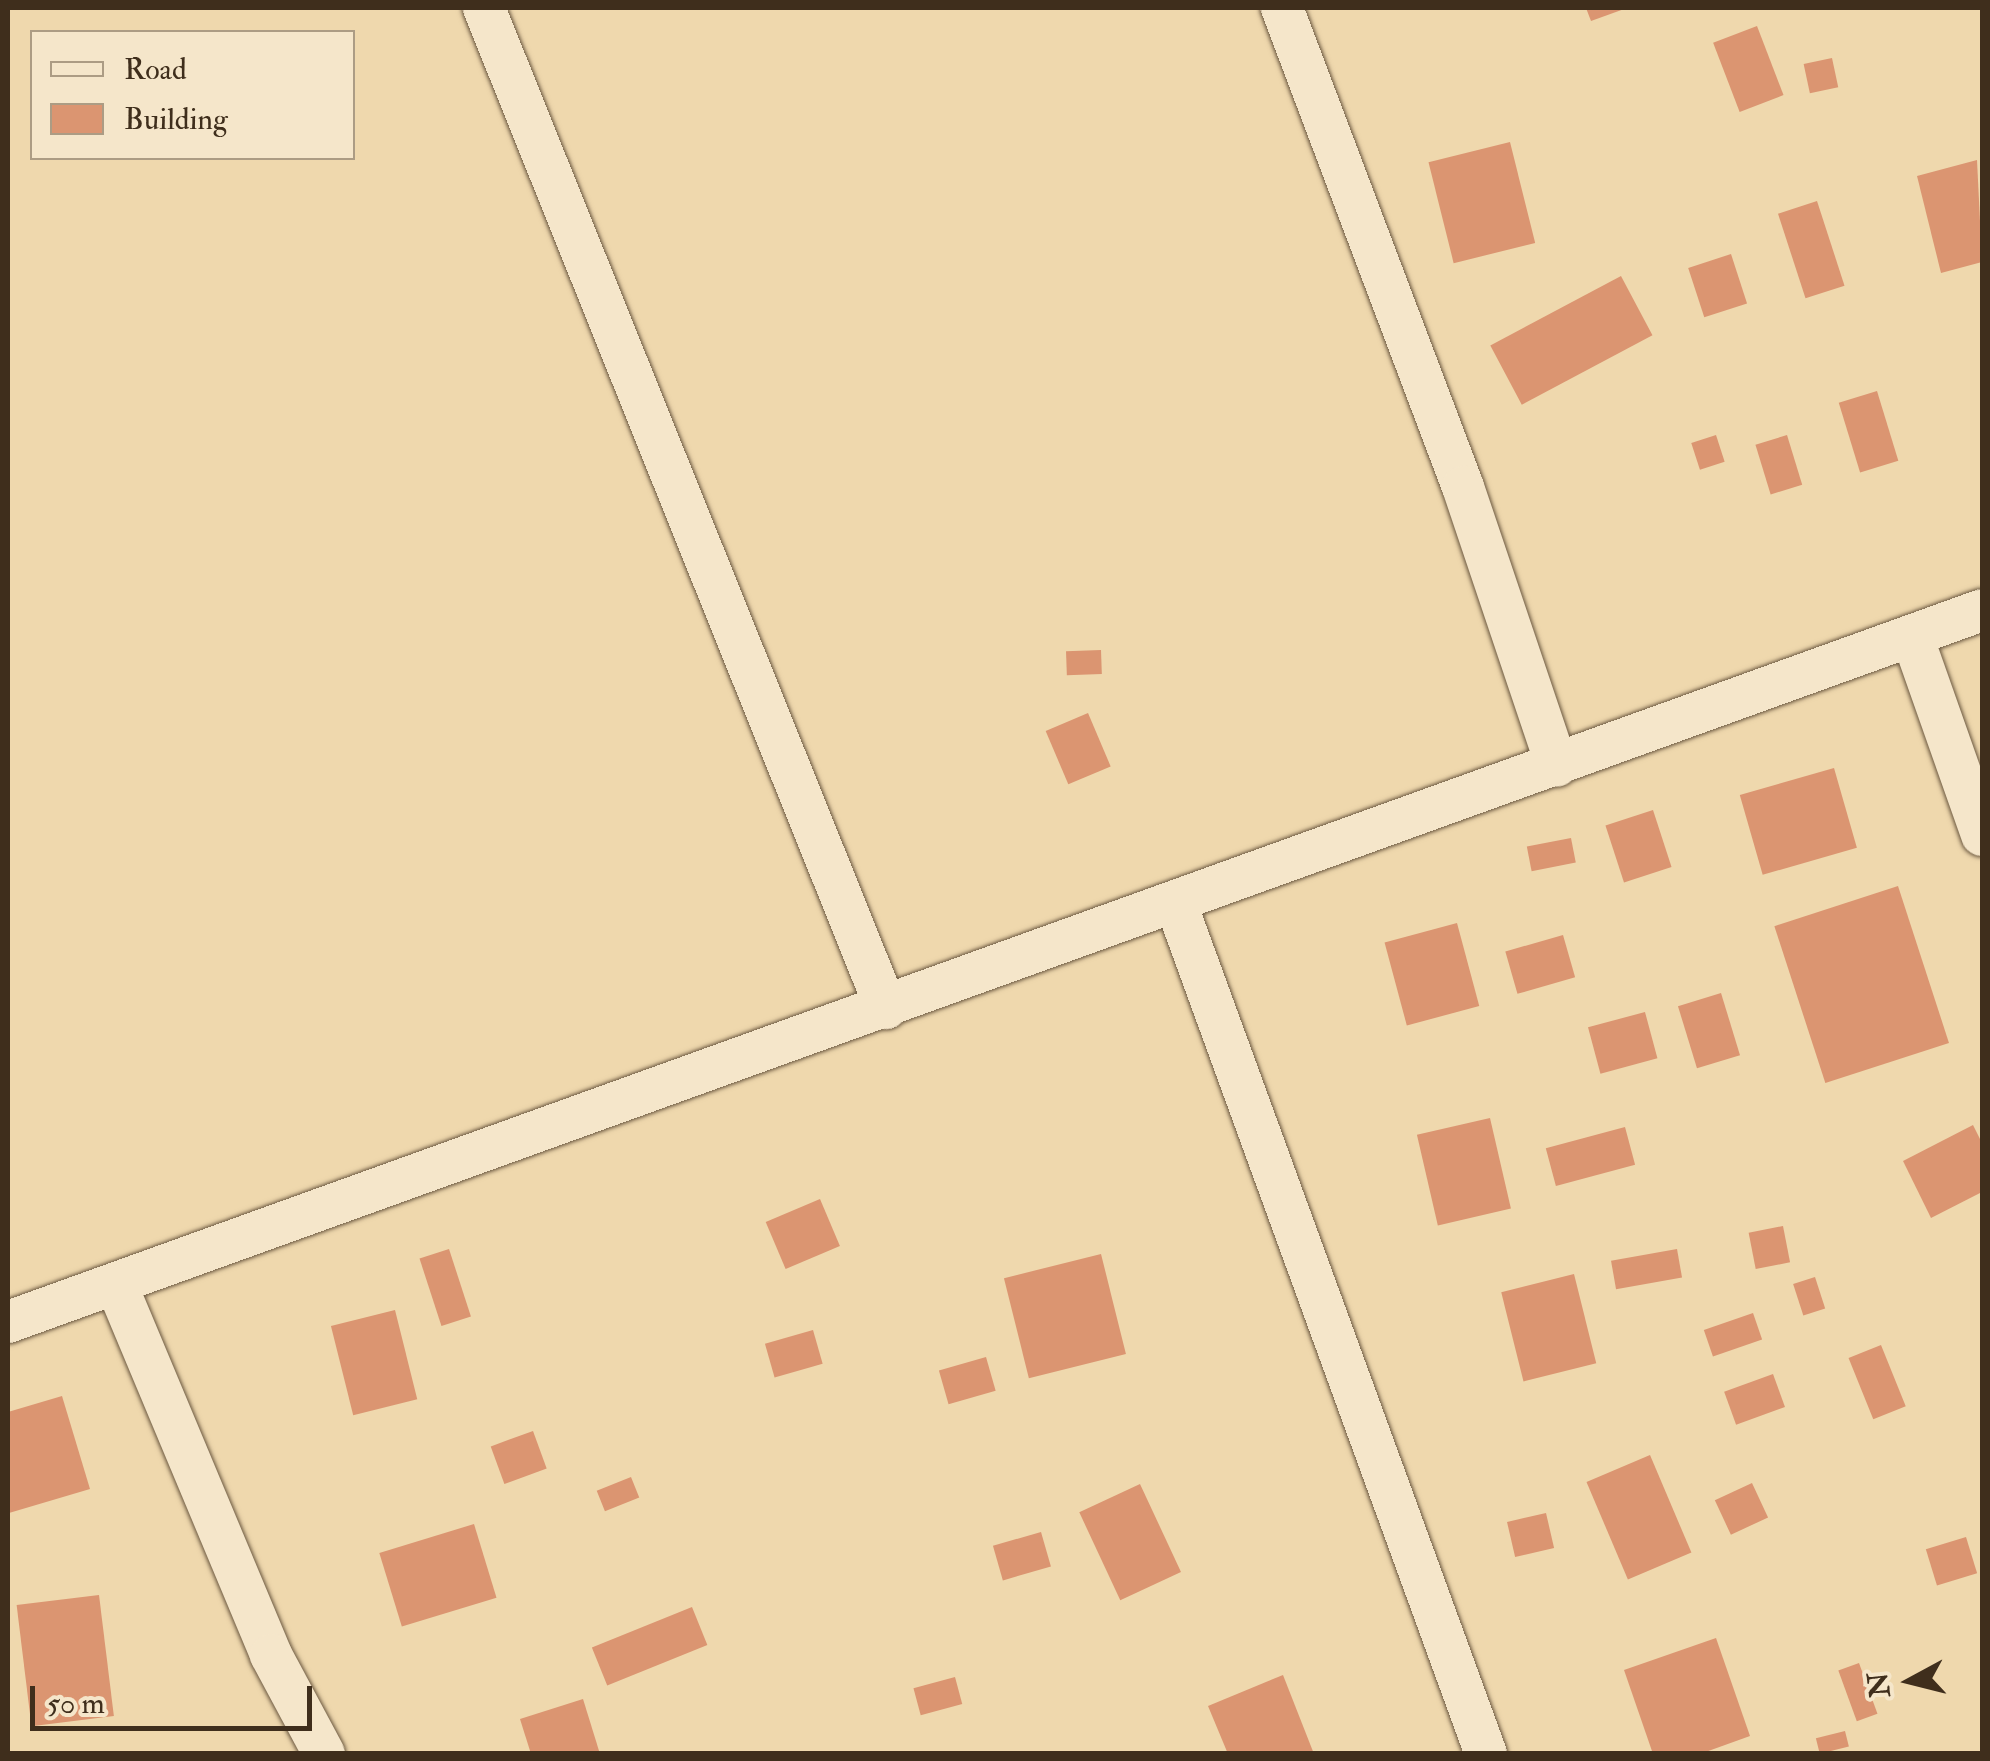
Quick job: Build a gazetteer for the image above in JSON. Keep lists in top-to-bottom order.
{
  "legend": ["Road", "Building"],
  "scale_bar": "50 m",
  "north": "left"
}
